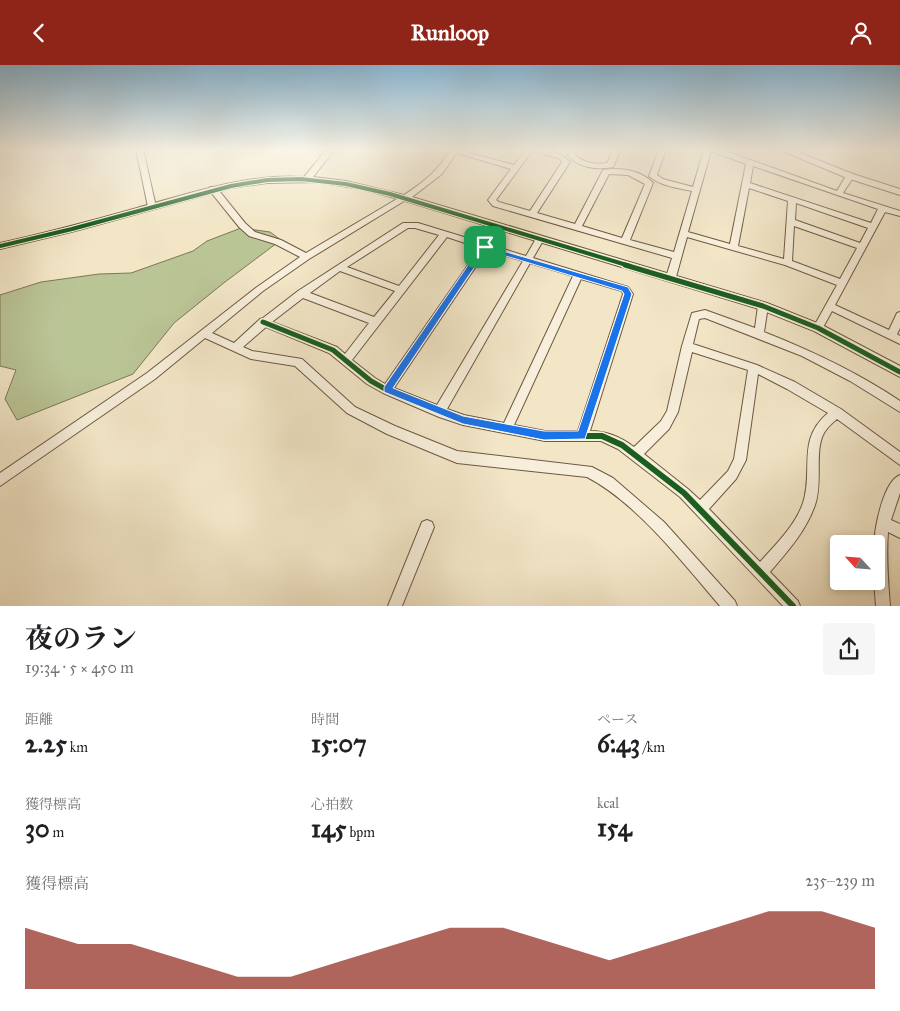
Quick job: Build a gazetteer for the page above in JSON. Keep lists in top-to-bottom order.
{
  "north": "top left",
  "page": {
    "header": "Runloop",
    "heading": ["夜のラン", "19:34 · 5 × 450 m"],
    "stats": [
      ["距離", "2.25 km"],
      ["時間", "15:07"],
      ["ペース", "6:43 /km"],
      ["獲得標高", "30 m"],
      ["心拍数", "145 bpm"],
      ["kcal", "154"]
    ],
    "chart": ["獲得標高", "235–239 m"]
  }
}
